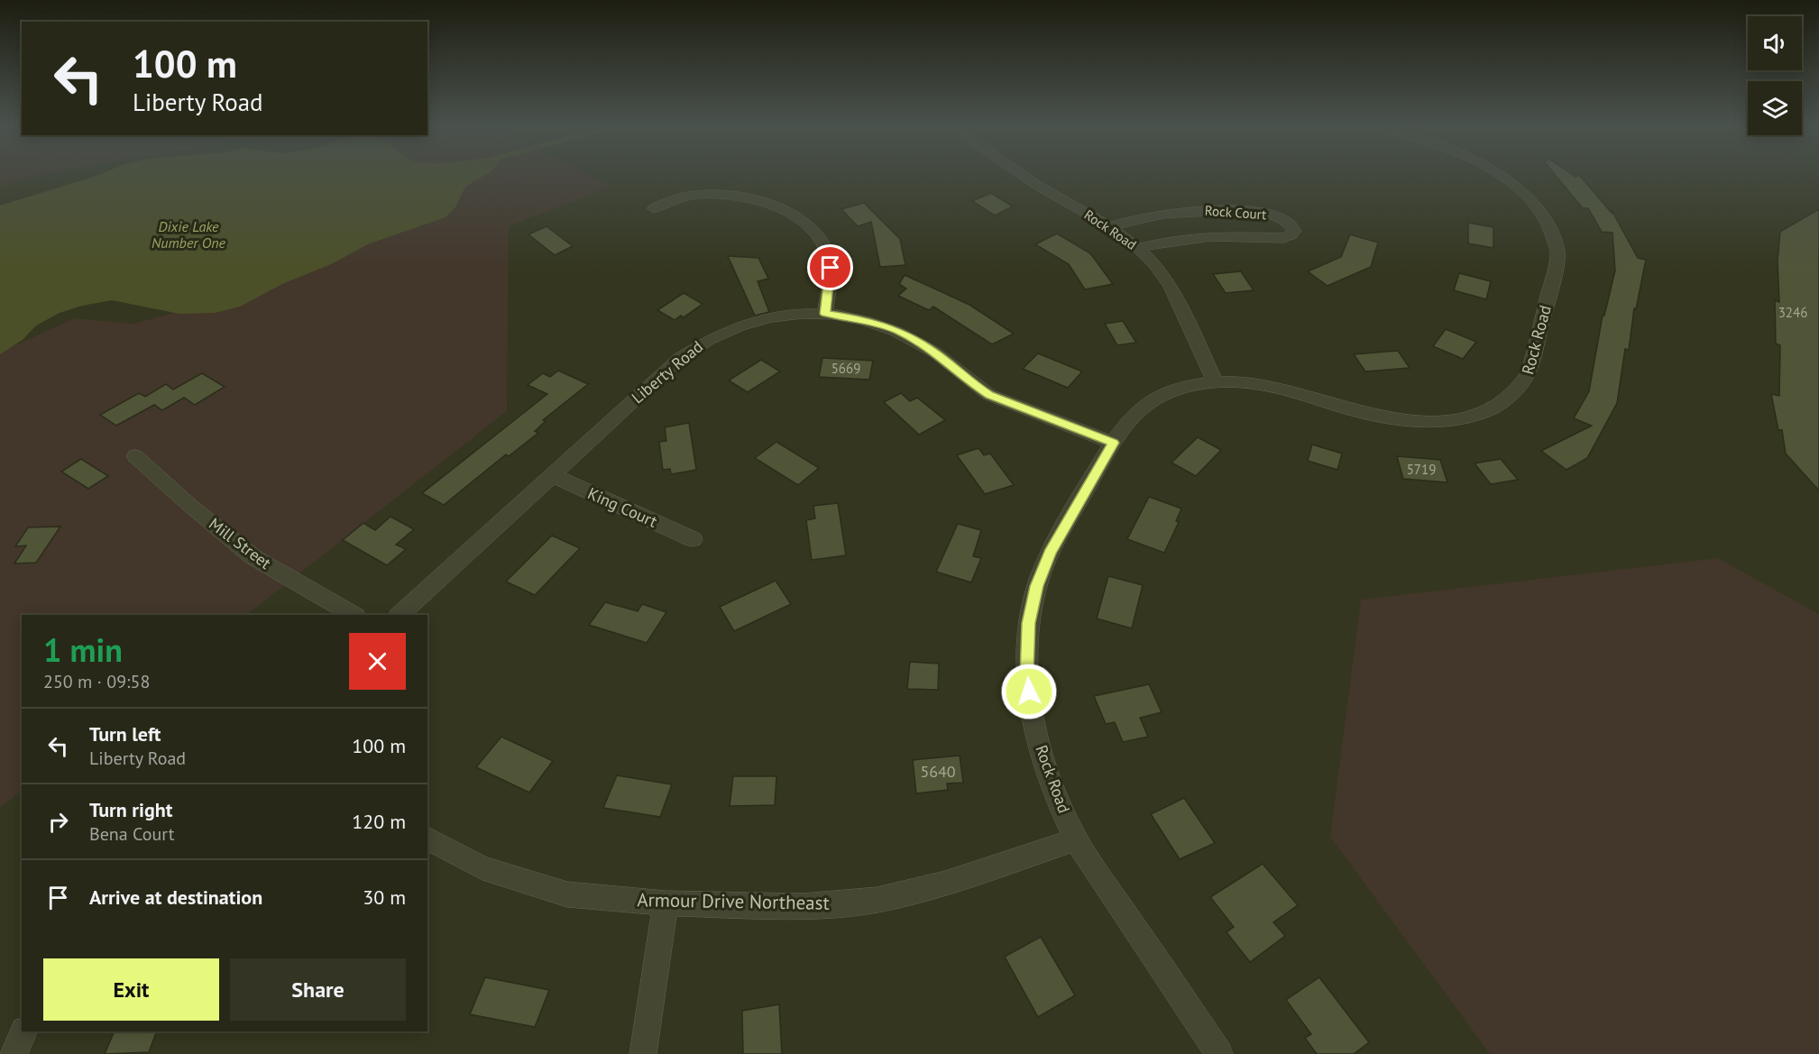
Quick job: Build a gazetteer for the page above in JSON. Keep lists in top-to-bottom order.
{
  "streets": {
    "street": [
      "Rock Court",
      "Rock Road",
      "Liberty Road",
      "King Court",
      "Mill Street",
      "Armour Drive Northeast"
    ]
  },
  "crossings": [
    ["Rock Court", "Rock Road"],
    ["Rock Road", "Liberty Road"],
    ["Rock Road", "Armour Drive Northeast"],
    ["Liberty Road", "King Court"]
  ],
  "water": ["Dixie Lake Number One"],
  "house_numbers": [
    "3246",
    "5669",
    "5719",
    "5640"
  ],
  "page": {
    "turn": ["100 m", "Liberty Road"],
    "heading": ["1 min", "250 m · 09:58"],
    "list": [
      {
        "name": "Turn left",
        "note": "Liberty Road",
        "value": "100 m"
      },
      {
        "name": "Turn right",
        "note": "Bena Court",
        "value": "120 m"
      },
      {
        "name": "Arrive at destination",
        "value": "30 m"
      }
    ],
    "buttons": ["Exit", "Share"]
  }
}
